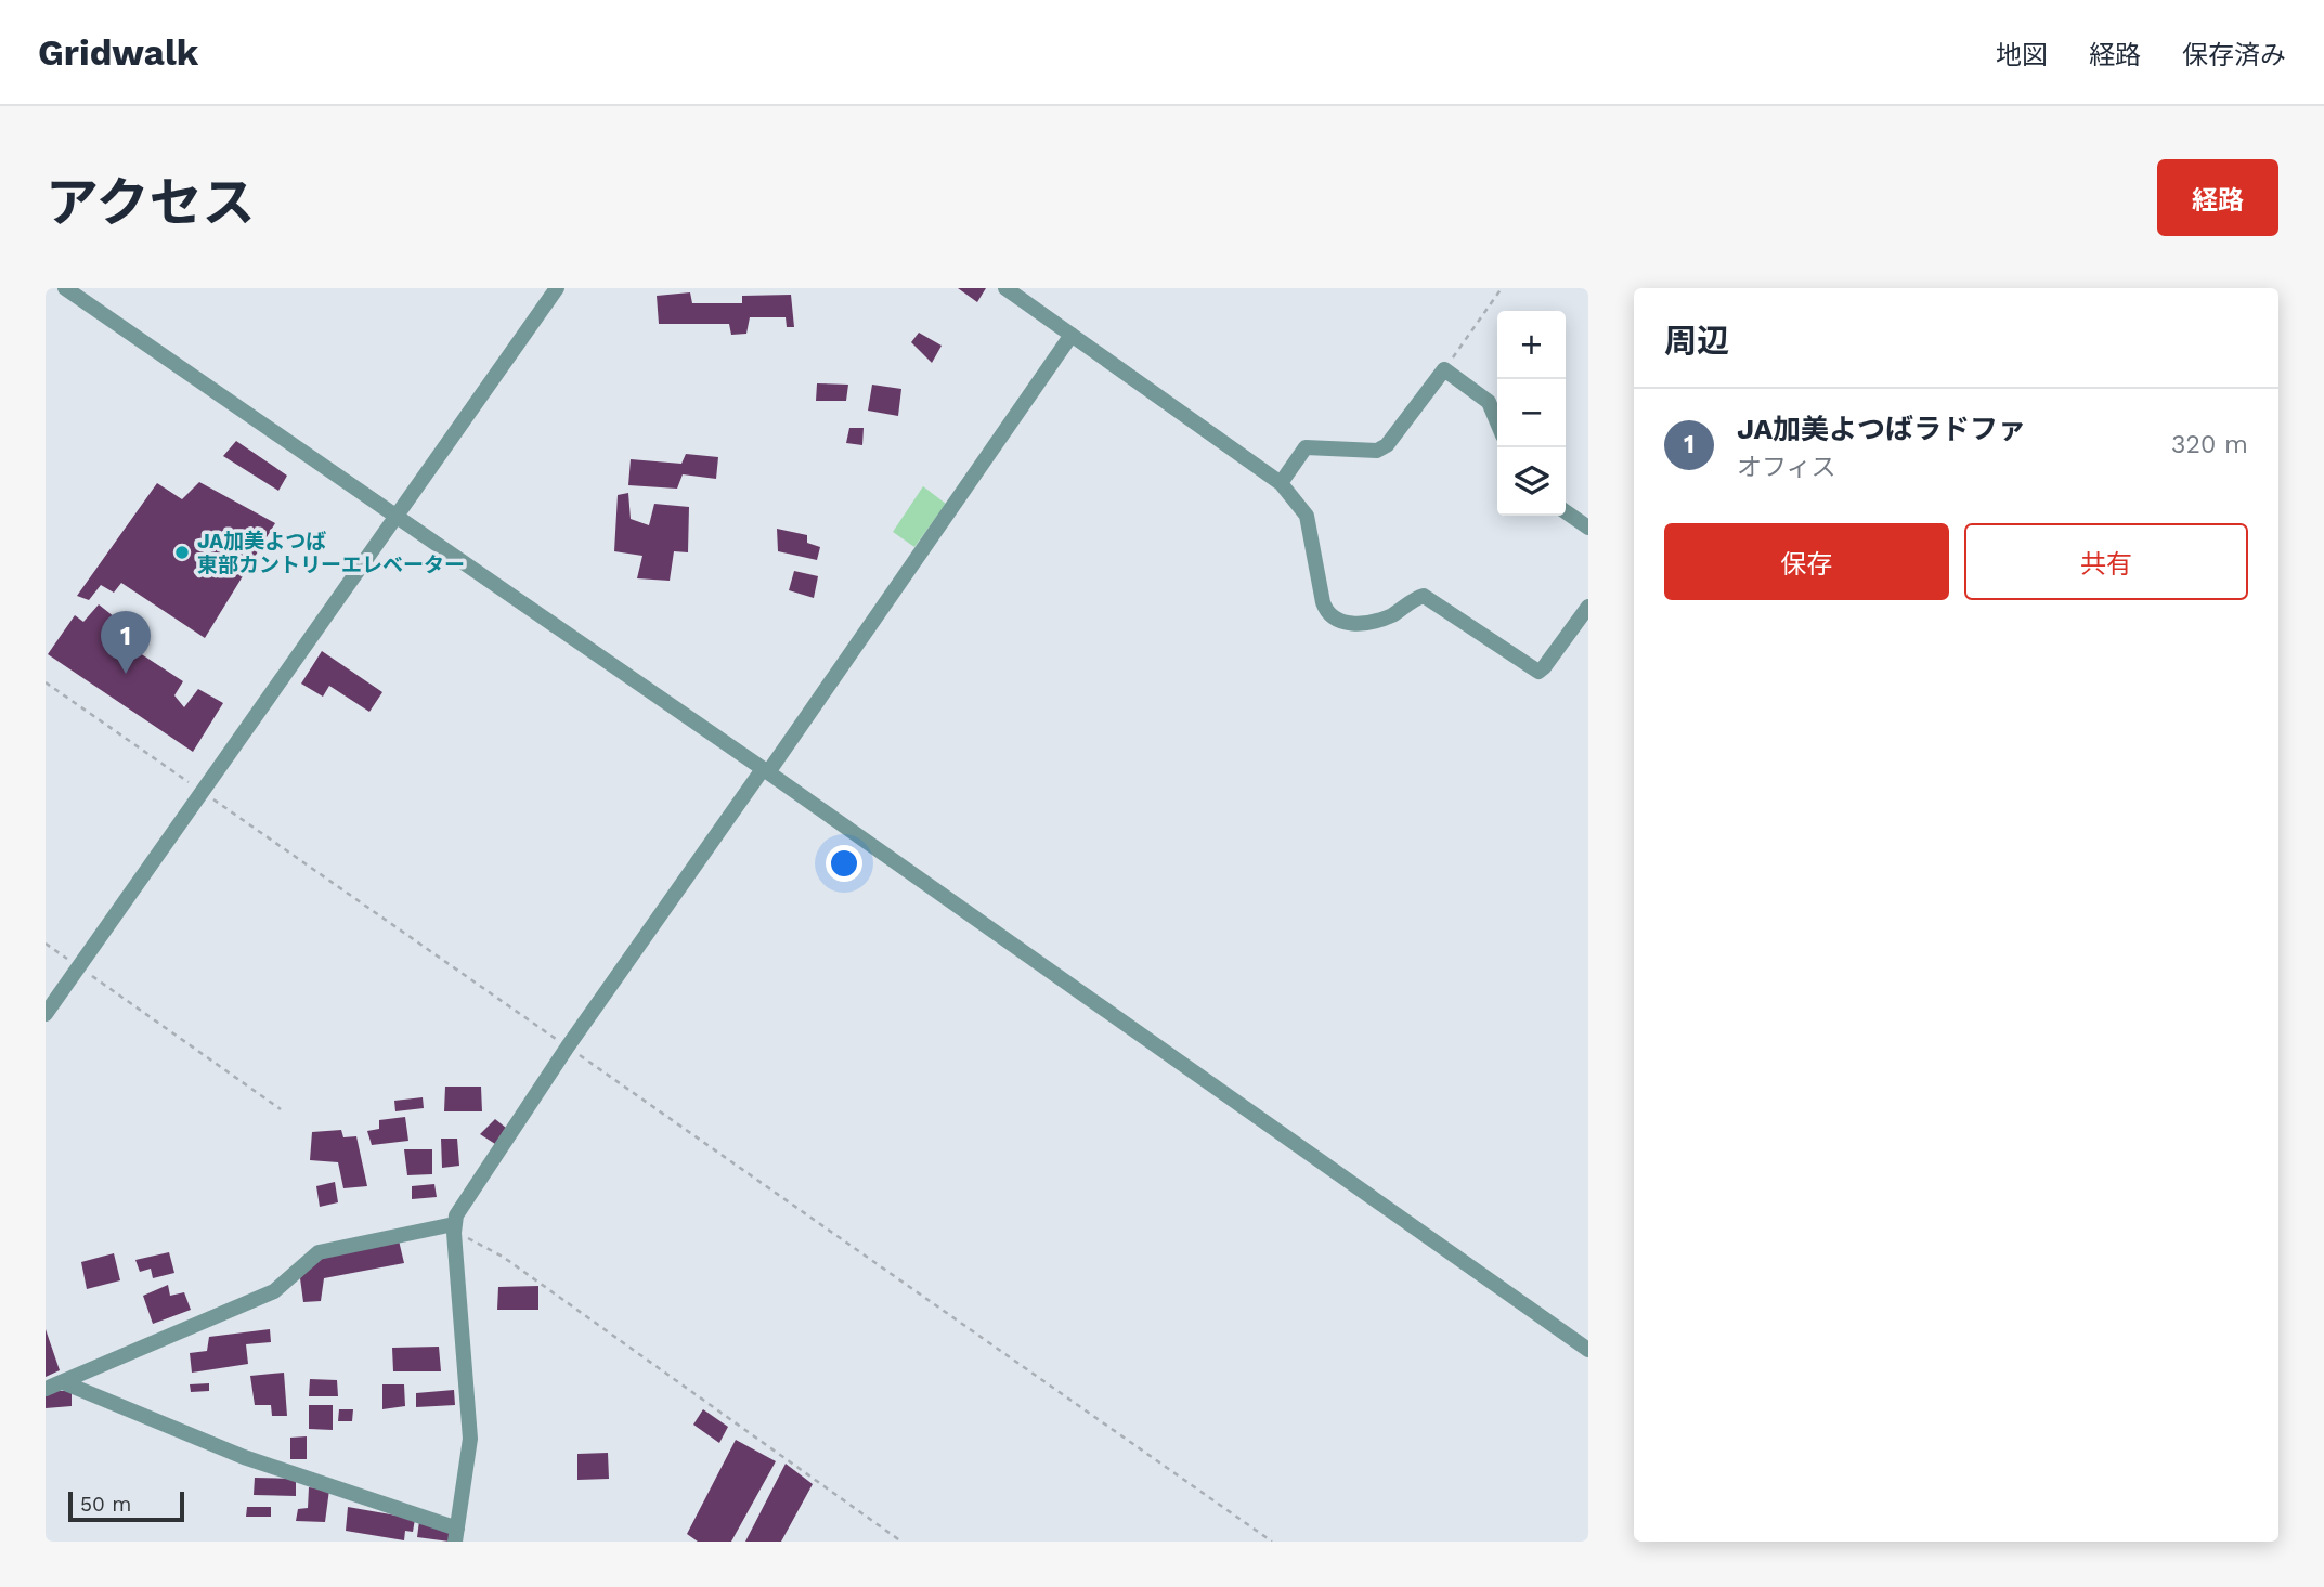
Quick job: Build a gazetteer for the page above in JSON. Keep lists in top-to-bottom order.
{
  "places": ["JA加美よつば 東部カントリーエレベーター"],
  "scale_bar": "50 m",
  "page": {
    "header": "Gridwalk",
    "nav": ["地図", "経路", "保存済み"],
    "title": "アクセス",
    "buttons": [
      "経路",
      ["保存", "共有"]
    ],
    "heading": "周辺",
    "map_buttons": ["+", "−"],
    "list": [
      {
        "mark": "1",
        "name": "JA加美よつばラドファ",
        "note": "オフィス",
        "value": "320 m"
      }
    ],
    "pins": "1",
    "scale": "50 m"
  }
}
